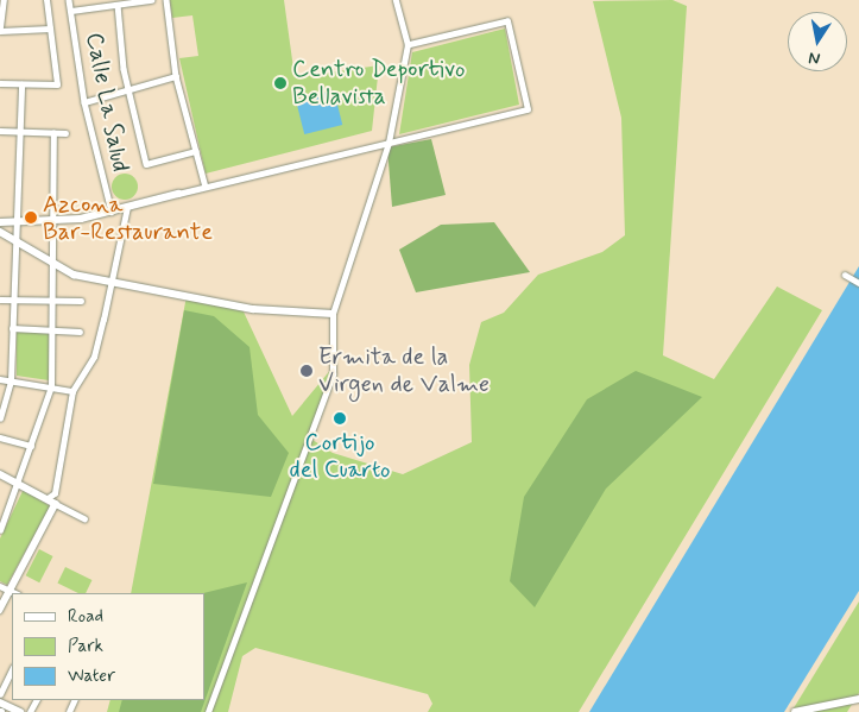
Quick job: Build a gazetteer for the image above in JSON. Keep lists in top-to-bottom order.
{
  "streets": {
    "street": ["Calle La Salud"]
  },
  "places": [
    "Centro Deportivo Bellavista",
    "Azcona Bar-Restaurante",
    "Ermita de la Virgen de Valme",
    "Cortijo del Cuarto"
  ],
  "legend": ["Road", "Park", "Water"],
  "north": "bottom"
}
